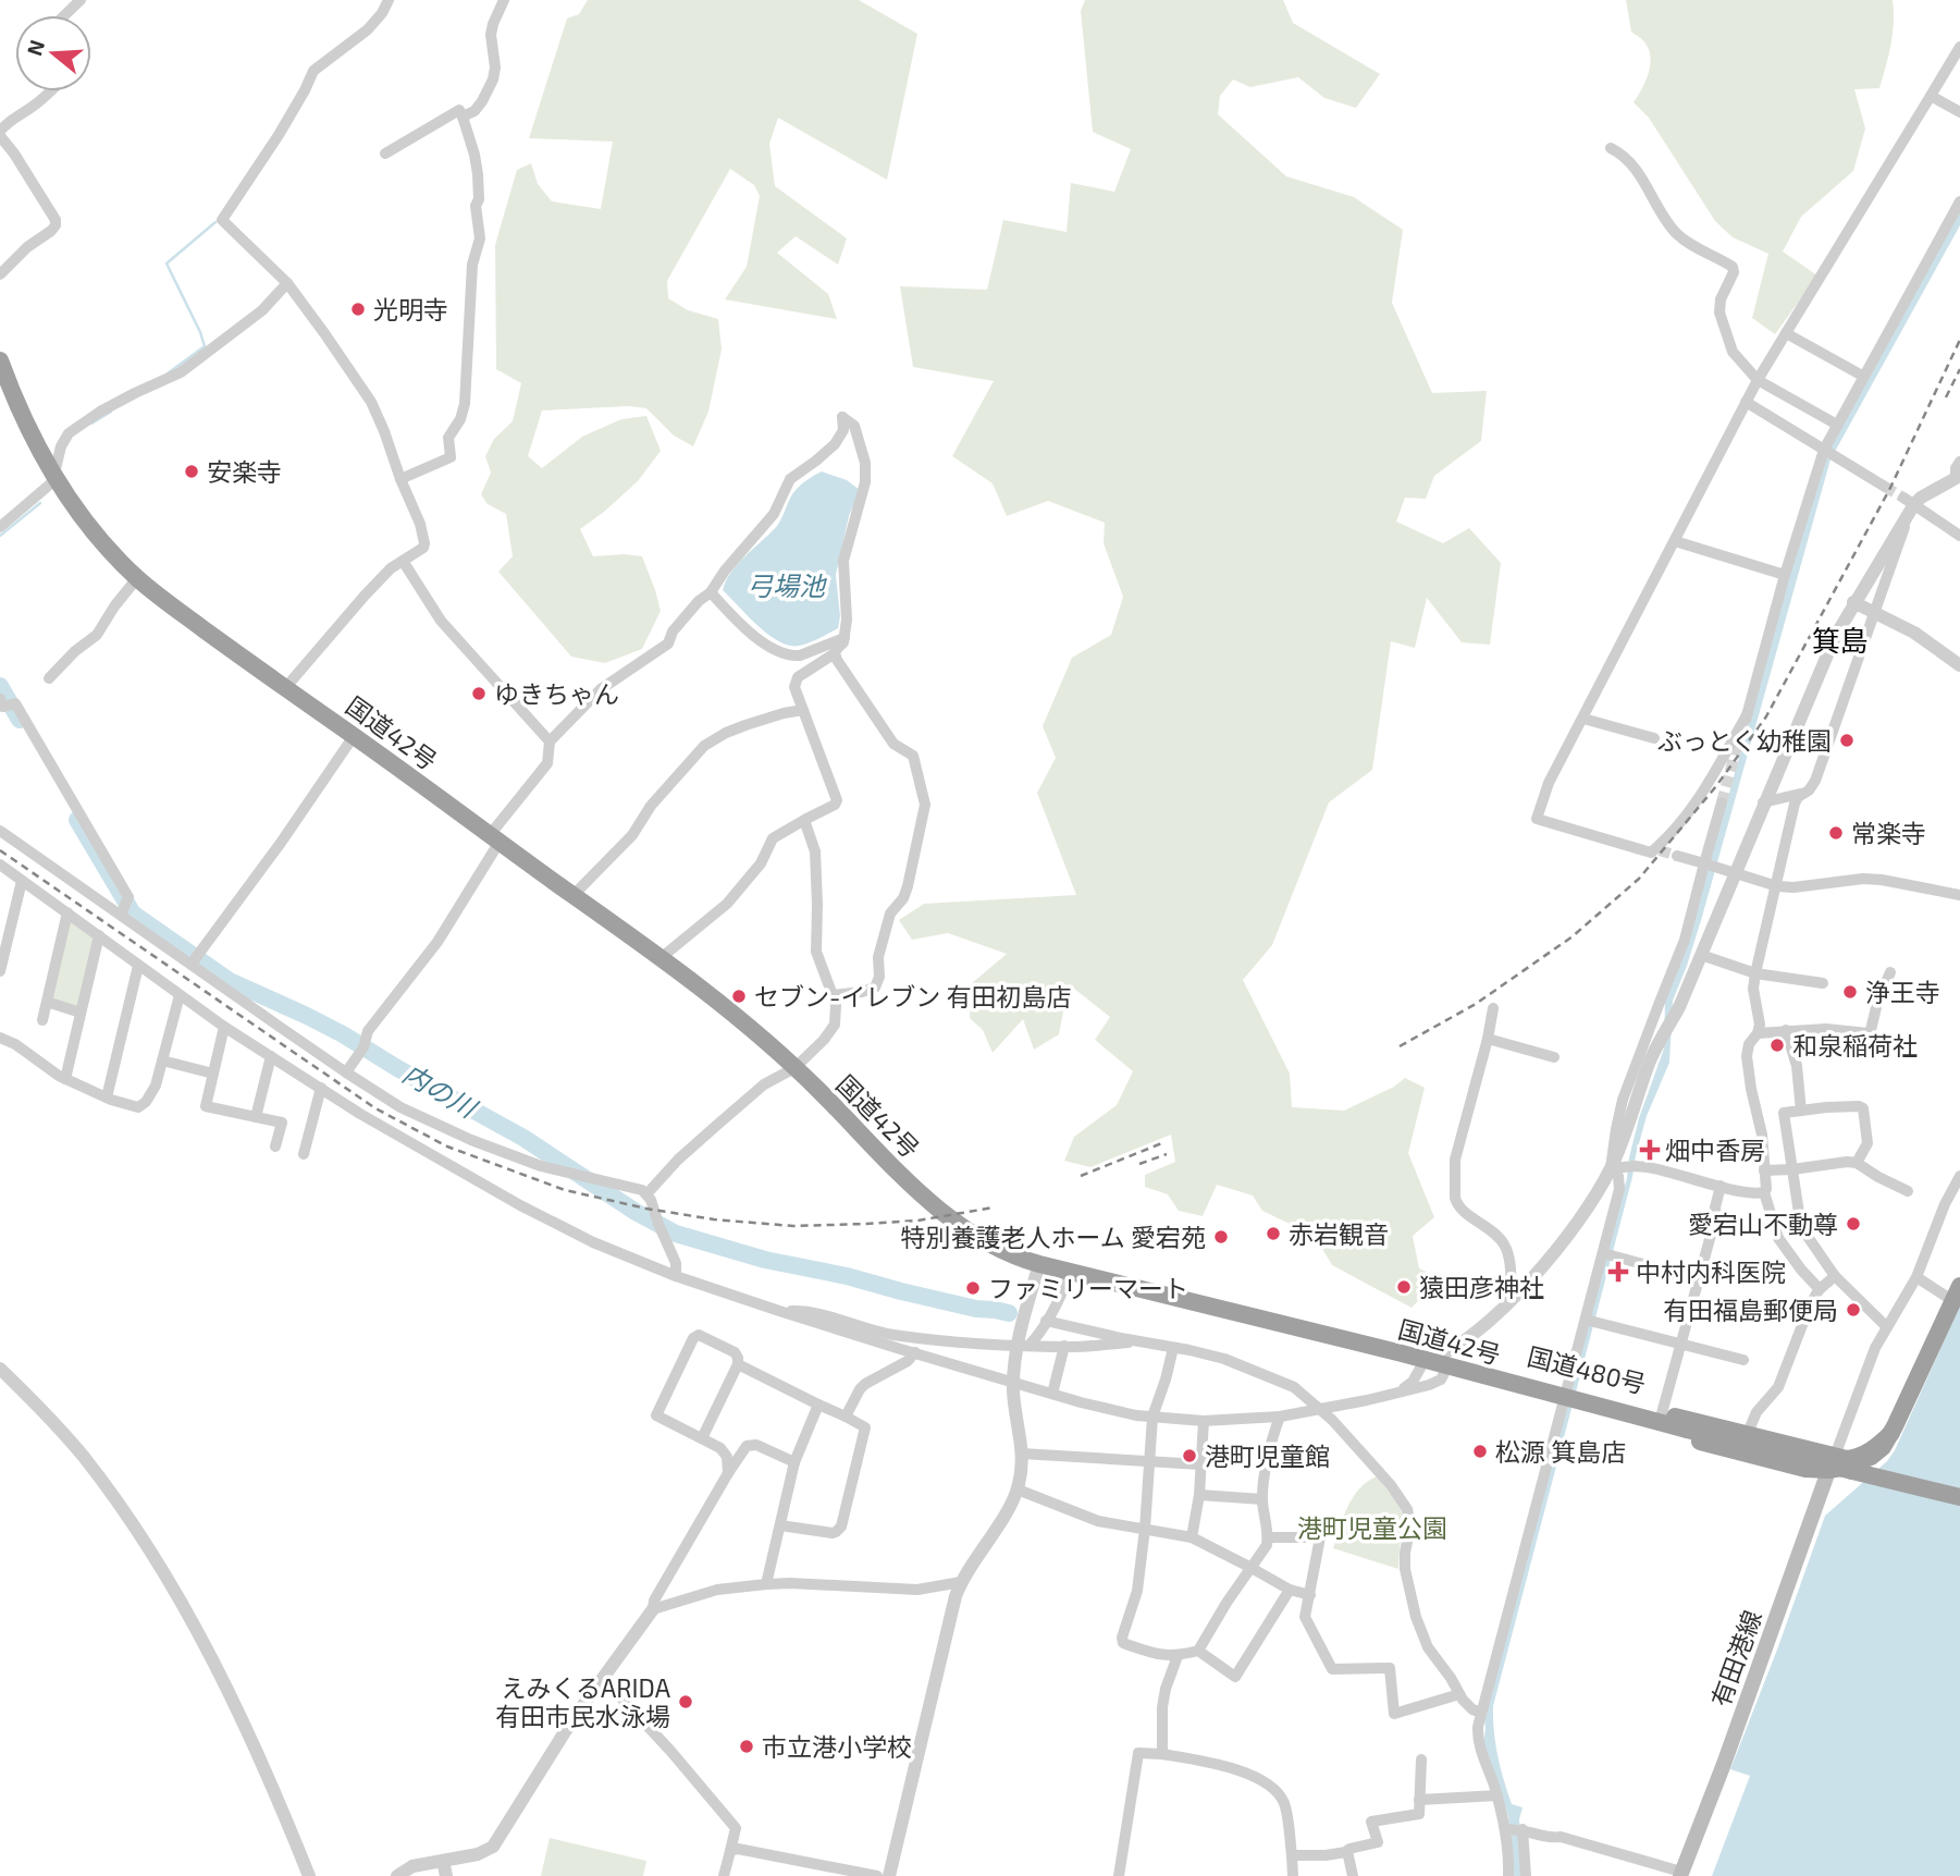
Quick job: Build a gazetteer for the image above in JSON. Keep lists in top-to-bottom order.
{
  "streets": {
    "highway": ["国道42号", "国道480号"],
    "main road": ["有田港線"]
  },
  "crossings": [
    ["国道42号", "国道480号"],
    ["国道480号", "有田港線"]
  ],
  "districts": ["箕島"],
  "water": ["弓場池", "内の川"],
  "parks": ["港町児童公園"],
  "places": {
    "other": [
      "光明寺",
      "安楽寺",
      "ゆきちゃん",
      "ぶっとく幼稚園",
      "常楽寺",
      "浄王寺",
      "セブン-イレブン 有田初島店",
      "和泉稲荷社",
      "愛宕山不動尊",
      "赤岩観音",
      "特別養護老人ホーム 愛宕苑",
      "猿田彦神社",
      "ファミリーマート",
      "有田福島郵便局",
      "松源 箕島店",
      "港町児童館",
      "えみくるARIDA 有田市民水泳場",
      "市立港小学校"
    ],
    "health": ["畑中香房", "中村内科医院"]
  },
  "north": "left"
}
